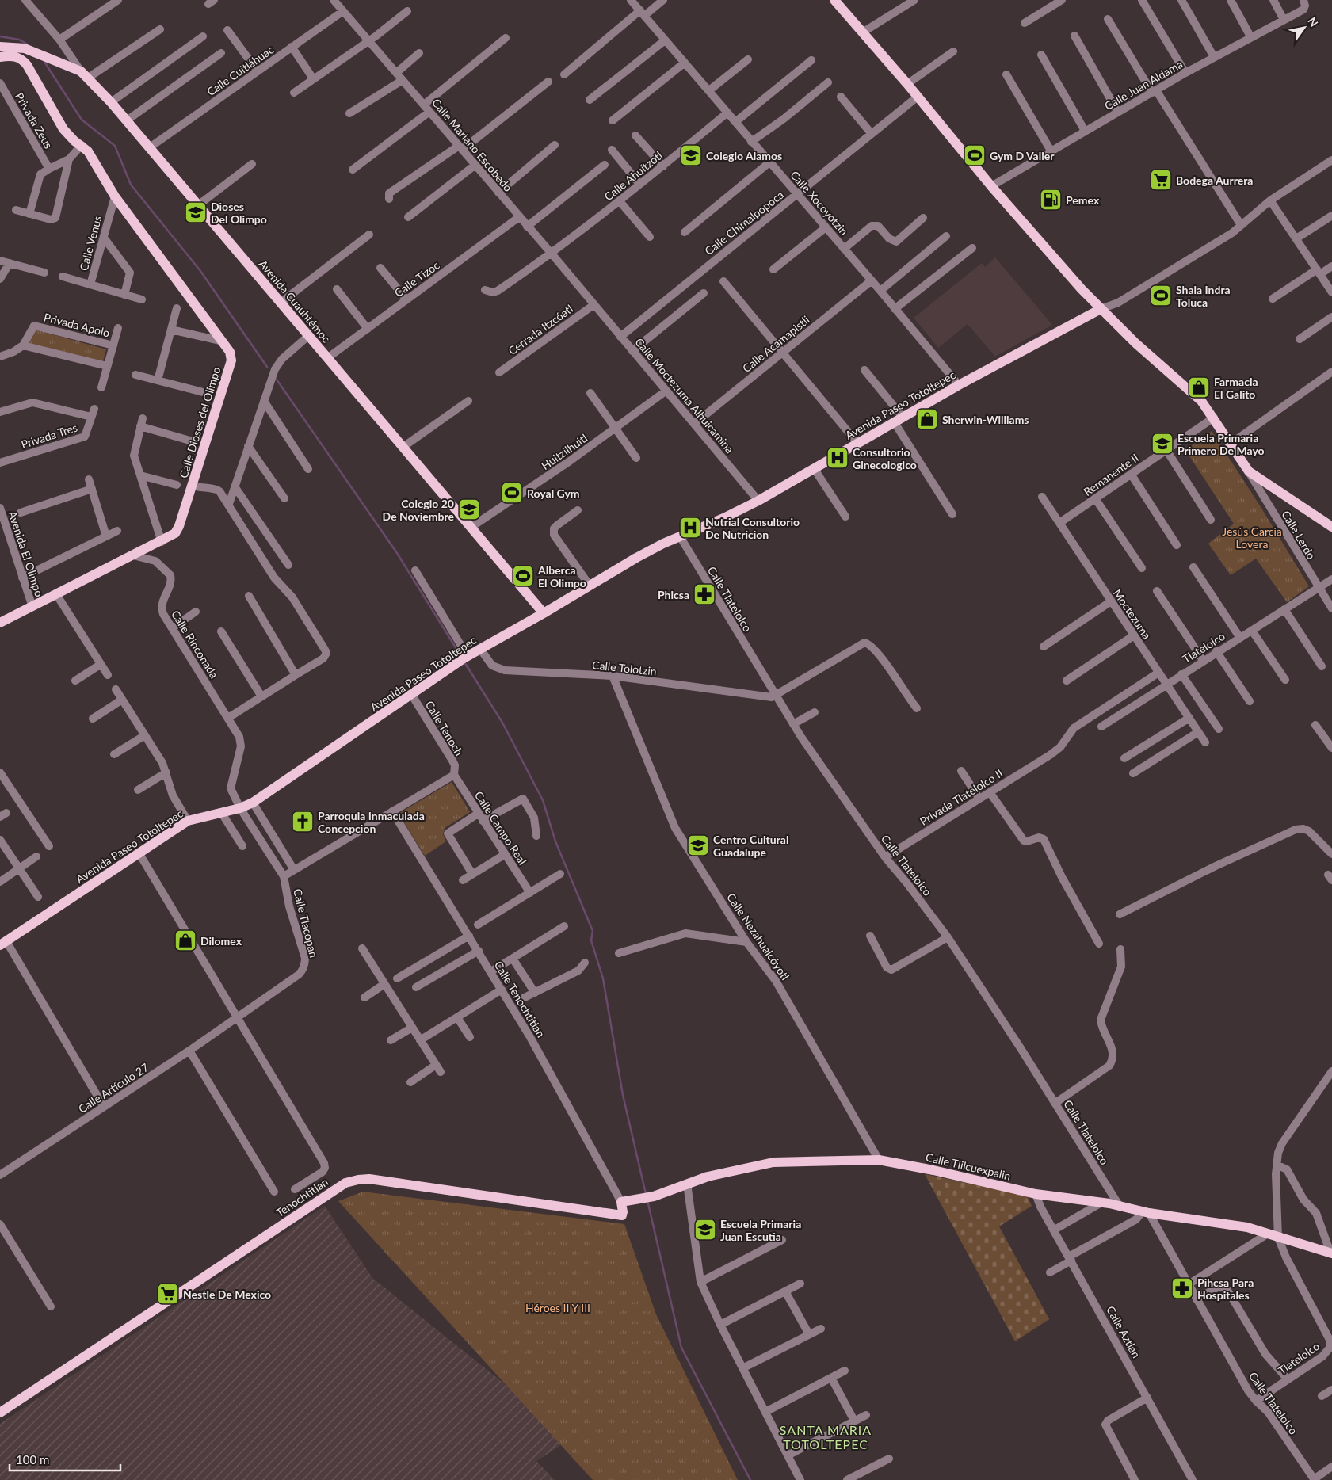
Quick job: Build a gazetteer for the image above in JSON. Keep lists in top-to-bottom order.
{
  "streets": {
    "main road": [
      "Avenida Cuauhtémoc",
      "Avenida Paseo Totoltepec",
      "Calle Dioses del Olimpo",
      "Calle Tlilcuexpalin",
      "Tenochtitlan"
    ],
    "street": [
      "Calle Cuitláhuac",
      "Calle Juan Aldama",
      "Privada Zeus",
      "Calle Mariano Escobedo",
      "Calle Ahuítzotl",
      "Calle Xocoyotzin",
      "Calle Chimalpopoca",
      "Calle Venus",
      "Calle Tizoc",
      "Privada Apolo",
      "Cerrada Itzcóatl",
      "Calle Acamapistli",
      "Calle Moctezuma Alhuicamina",
      "Privada Tres",
      "Huitzilhuitl",
      "Remanente II",
      "Calle Lerdo",
      "Avenida El Olimpo",
      "Calle Tlatelolco",
      "Moctezuma",
      "Calle Rinconada",
      "Tlatelolco",
      "Calle Tolotzin",
      "Calle Tenoch",
      "Privada Tlatelolco II",
      "Calle Campo Real",
      "Calle Tlacopan",
      "Calle Nezahualcóyotl",
      "Calle Tenochtitlan",
      "Calle Artículo 27",
      "Calle Aztlán"
    ]
  },
  "crossings": [
    ["Calle Cuitláhuac", "Calle Mariano Escobedo"],
    ["Calle Cuitláhuac", "Avenida Cuauhtémoc"],
    ["Calle Mariano Escobedo", "Calle Ahuítzotl"],
    ["Calle Mariano Escobedo", "Calle Tizoc"],
    ["Calle Mariano Escobedo", "Cerrada Itzcóatl"],
    ["Calle Mariano Escobedo", "Calle Moctezuma Alhuicamina"],
    ["Calle Ahuítzotl", "Calle Xocoyotzin"],
    ["Calle Xocoyotzin", "Calle Chimalpopoca"],
    ["Calle Xocoyotzin", "Calle Acamapistli"],
    ["Calle Xocoyotzin", "Avenida Paseo Totoltepec"],
    ["Calle Chimalpopoca", "Calle Moctezuma Alhuicamina"],
    ["Calle Venus", "Calle Dioses del Olimpo"],
    ["Calle Tizoc", "Avenida Cuauhtémoc"],
    ["Avenida Cuauhtémoc", "Avenida Paseo Totoltepec"],
    ["Avenida Cuauhtémoc", "Huitzilhuitl"],
    ["Cerrada Itzcóatl", "Calle Moctezuma Alhuicamina"],
    ["Calle Acamapistli", "Calle Moctezuma Alhuicamina"],
    ["Calle Moctezuma Alhuicamina", "Avenida Paseo Totoltepec"],
    ["Calle Moctezuma Alhuicamina", "Huitzilhuitl"],
    ["Avenida Paseo Totoltepec", "Calle Tlatelolco"],
    ["Avenida Paseo Totoltepec", "Calle Rinconada"],
    ["Avenida Paseo Totoltepec", "Calle Tolotzin"],
    ["Avenida Paseo Totoltepec", "Calle Tenoch"],
    ["Calle Dioses del Olimpo", "Avenida El Olimpo"],
    ["Calle Dioses del Olimpo", "Calle Rinconada"],
    ["Remanente II", "Moctezuma"],
    ["Calle Lerdo", "Tlatelolco"],
    ["Calle Tlatelolco", "Tlatelolco"],
    ["Calle Tlatelolco", "Calle Tolotzin"],
    ["Calle Tlatelolco", "Privada Tlatelolco II"],
    ["Calle Tlatelolco", "Calle Tlilcuexpalin"],
    ["Moctezuma", "Tlatelolco"],
    ["Moctezuma", "Privada Tlatelolco II"],
    ["Calle Rinconada", "Calle Tlacopan"],
    ["Tlatelolco", "Calle Tlilcuexpalin"],
    ["Calle Tolotzin", "Calle Nezahualcóyotl"],
    ["Calle Tenoch", "Calle Campo Real"],
    ["Calle Tenoch", "Calle Tlacopan"],
    ["Calle Campo Real", "Calle Tlacopan"],
    ["Calle Tlacopan", "Calle Tenochtitlan"],
    ["Calle Tlacopan", "Calle Artículo 27"],
    ["Calle Nezahualcóyotl", "Calle Tlilcuexpalin"],
    ["Calle Tenochtitlan", "Tenochtitlan"],
    ["Calle Tlilcuexpalin", "Tenochtitlan"],
    ["Calle Tlilcuexpalin", "Calle Aztlán"]
  ],
  "districts": ["SANTA MARIA TOTOLTEPEC"],
  "parks": ["Jesús Garcia Lovera", "Héroes II Y III"],
  "places": {
    "school or university": [
      "Colegio Alamos",
      "Dioses Del Olimpo",
      "Escuela Primaria Primero De Mayo",
      "Colegio 20 De Noviembre",
      "Centro Cultural Guadalupe",
      "Escuela Primaria Juan Escutia"
    ],
    "sports": [
      "Gym D Valier",
      "Shala Indra Toluca",
      "Royal Gym",
      "Alberca El Olimpo"
    ],
    "supermarket": ["Bodega Aurrera", "Nestle De Mexico"],
    "fuel station": ["Pemex"],
    "shop": ["Farmacia El Galito", "Sherwin-Williams", "Dilomex"],
    "hospital": ["Consultorio Ginecologico", "Nutrial Consultorio De Nutricion"],
    "pharmacy": ["Phicsa", "Pihcsa Para Hospitales"],
    "church": ["Parroquia Inmaculada Concepcion"]
  },
  "scale_bar": "100 m",
  "north": "top right"
}
